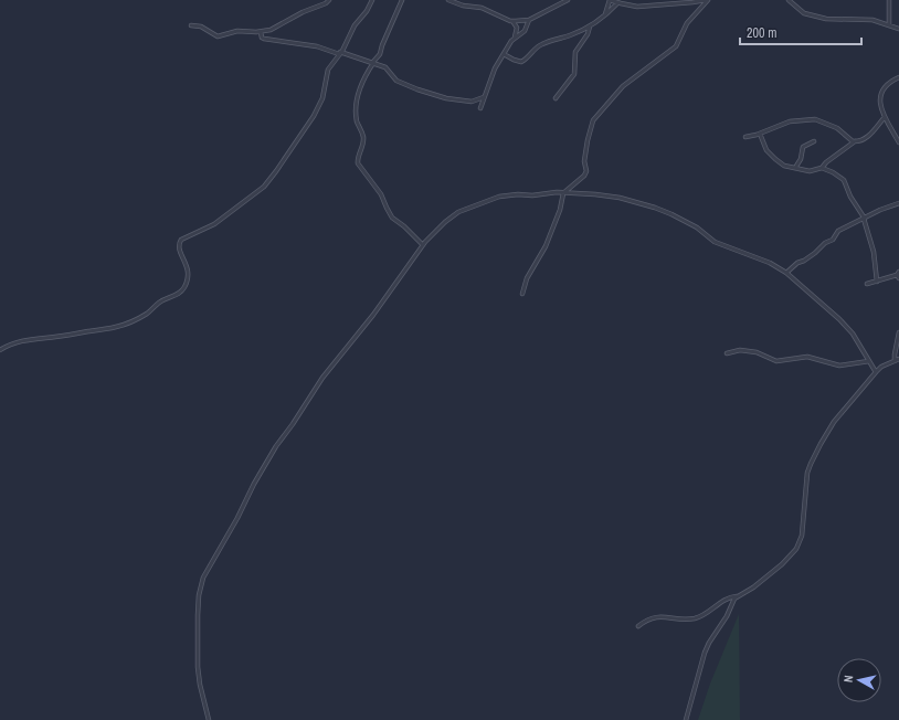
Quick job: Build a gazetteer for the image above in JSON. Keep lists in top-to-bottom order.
{
  "scale_bar": "200 m",
  "north": "left"
}
